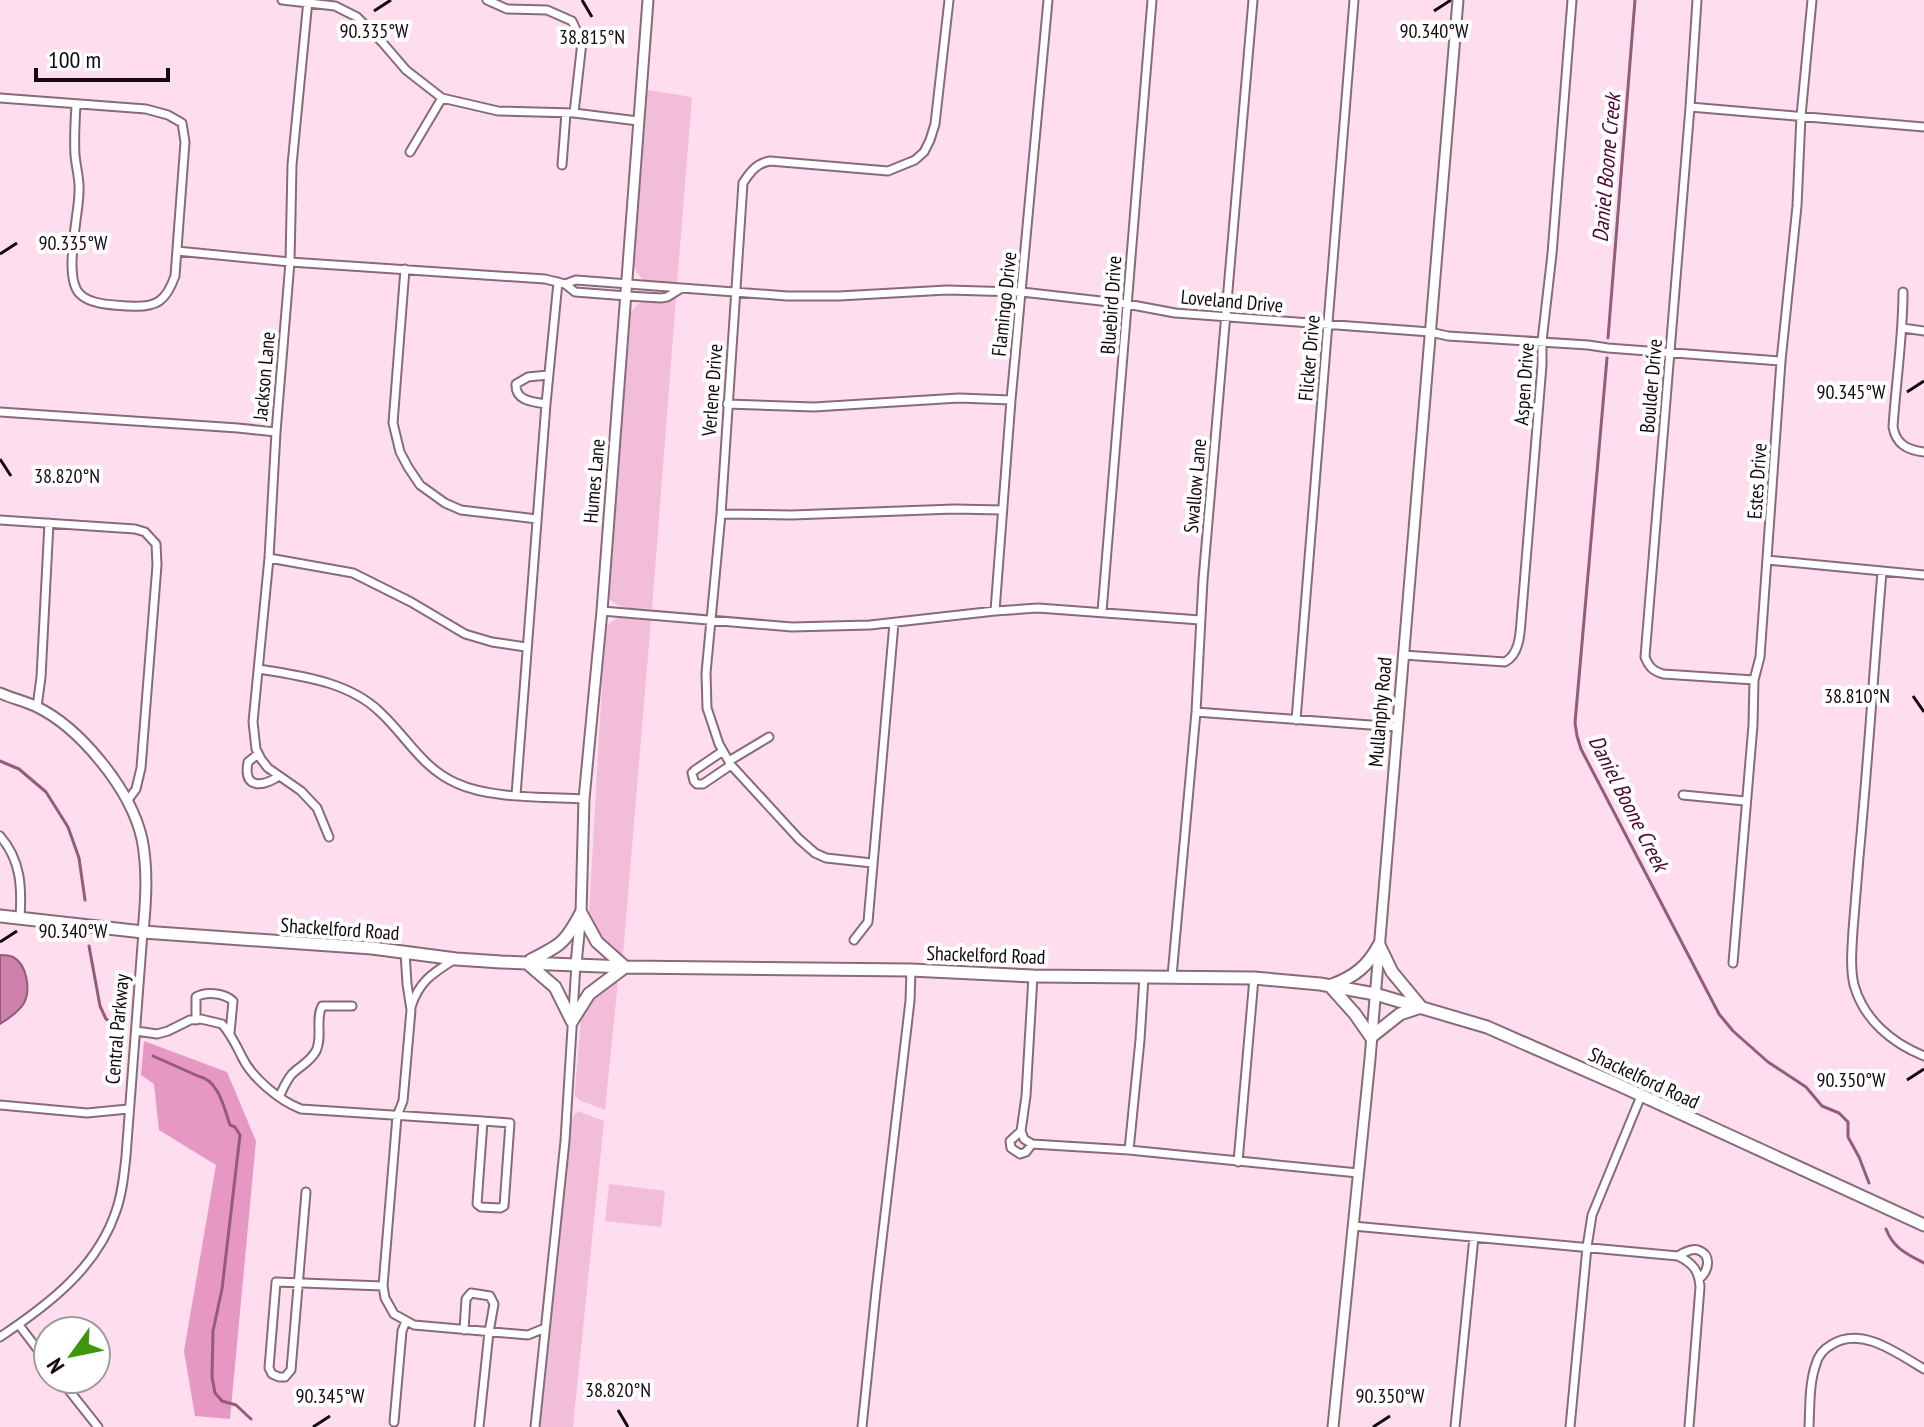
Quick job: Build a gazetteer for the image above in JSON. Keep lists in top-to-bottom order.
{
  "streets": {
    "main road": ["Shackelford Road"],
    "street": [
      "Loveland Drive",
      "Flamingo Drive",
      "Bluebird Drive",
      "Flicker Drive",
      "Jackson Lane",
      "Aspen Drive",
      "Boulder Drive",
      "Verlene Drive",
      "Humes Lane",
      "Estes Drive",
      "Swallow Lane",
      "Mullanphy Road",
      "Central Parkway"
    ]
  },
  "crossings": [
    ["Loveland Drive", "Flamingo Drive"],
    ["Loveland Drive", "Bluebird Drive"],
    ["Loveland Drive", "Flicker Drive"],
    ["Loveland Drive", "Jackson Lane"],
    ["Loveland Drive", "Aspen Drive"],
    ["Loveland Drive", "Boulder Drive"],
    ["Loveland Drive", "Verlene Drive"],
    ["Loveland Drive", "Humes Lane"],
    ["Loveland Drive", "Estes Drive"],
    ["Loveland Drive", "Swallow Lane"],
    ["Loveland Drive", "Mullanphy Road"],
    ["Aspen Drive", "Mullanphy Road"],
    ["Boulder Drive", "Estes Drive"],
    ["Humes Lane", "Shackelford Road"],
    ["Swallow Lane", "Shackelford Road"],
    ["Mullanphy Road", "Shackelford Road"],
    ["Shackelford Road", "Central Parkway"]
  ],
  "water": ["Daniel Boone Creek"],
  "scale_bar": "100 m",
  "north": "bottom left",
  "coordinates": [
    "90.335°W",
    "90.340°W",
    "38.815°N",
    "90.345°W",
    "38.820°N",
    "38.810°N",
    "90.350°W"
  ]
}
